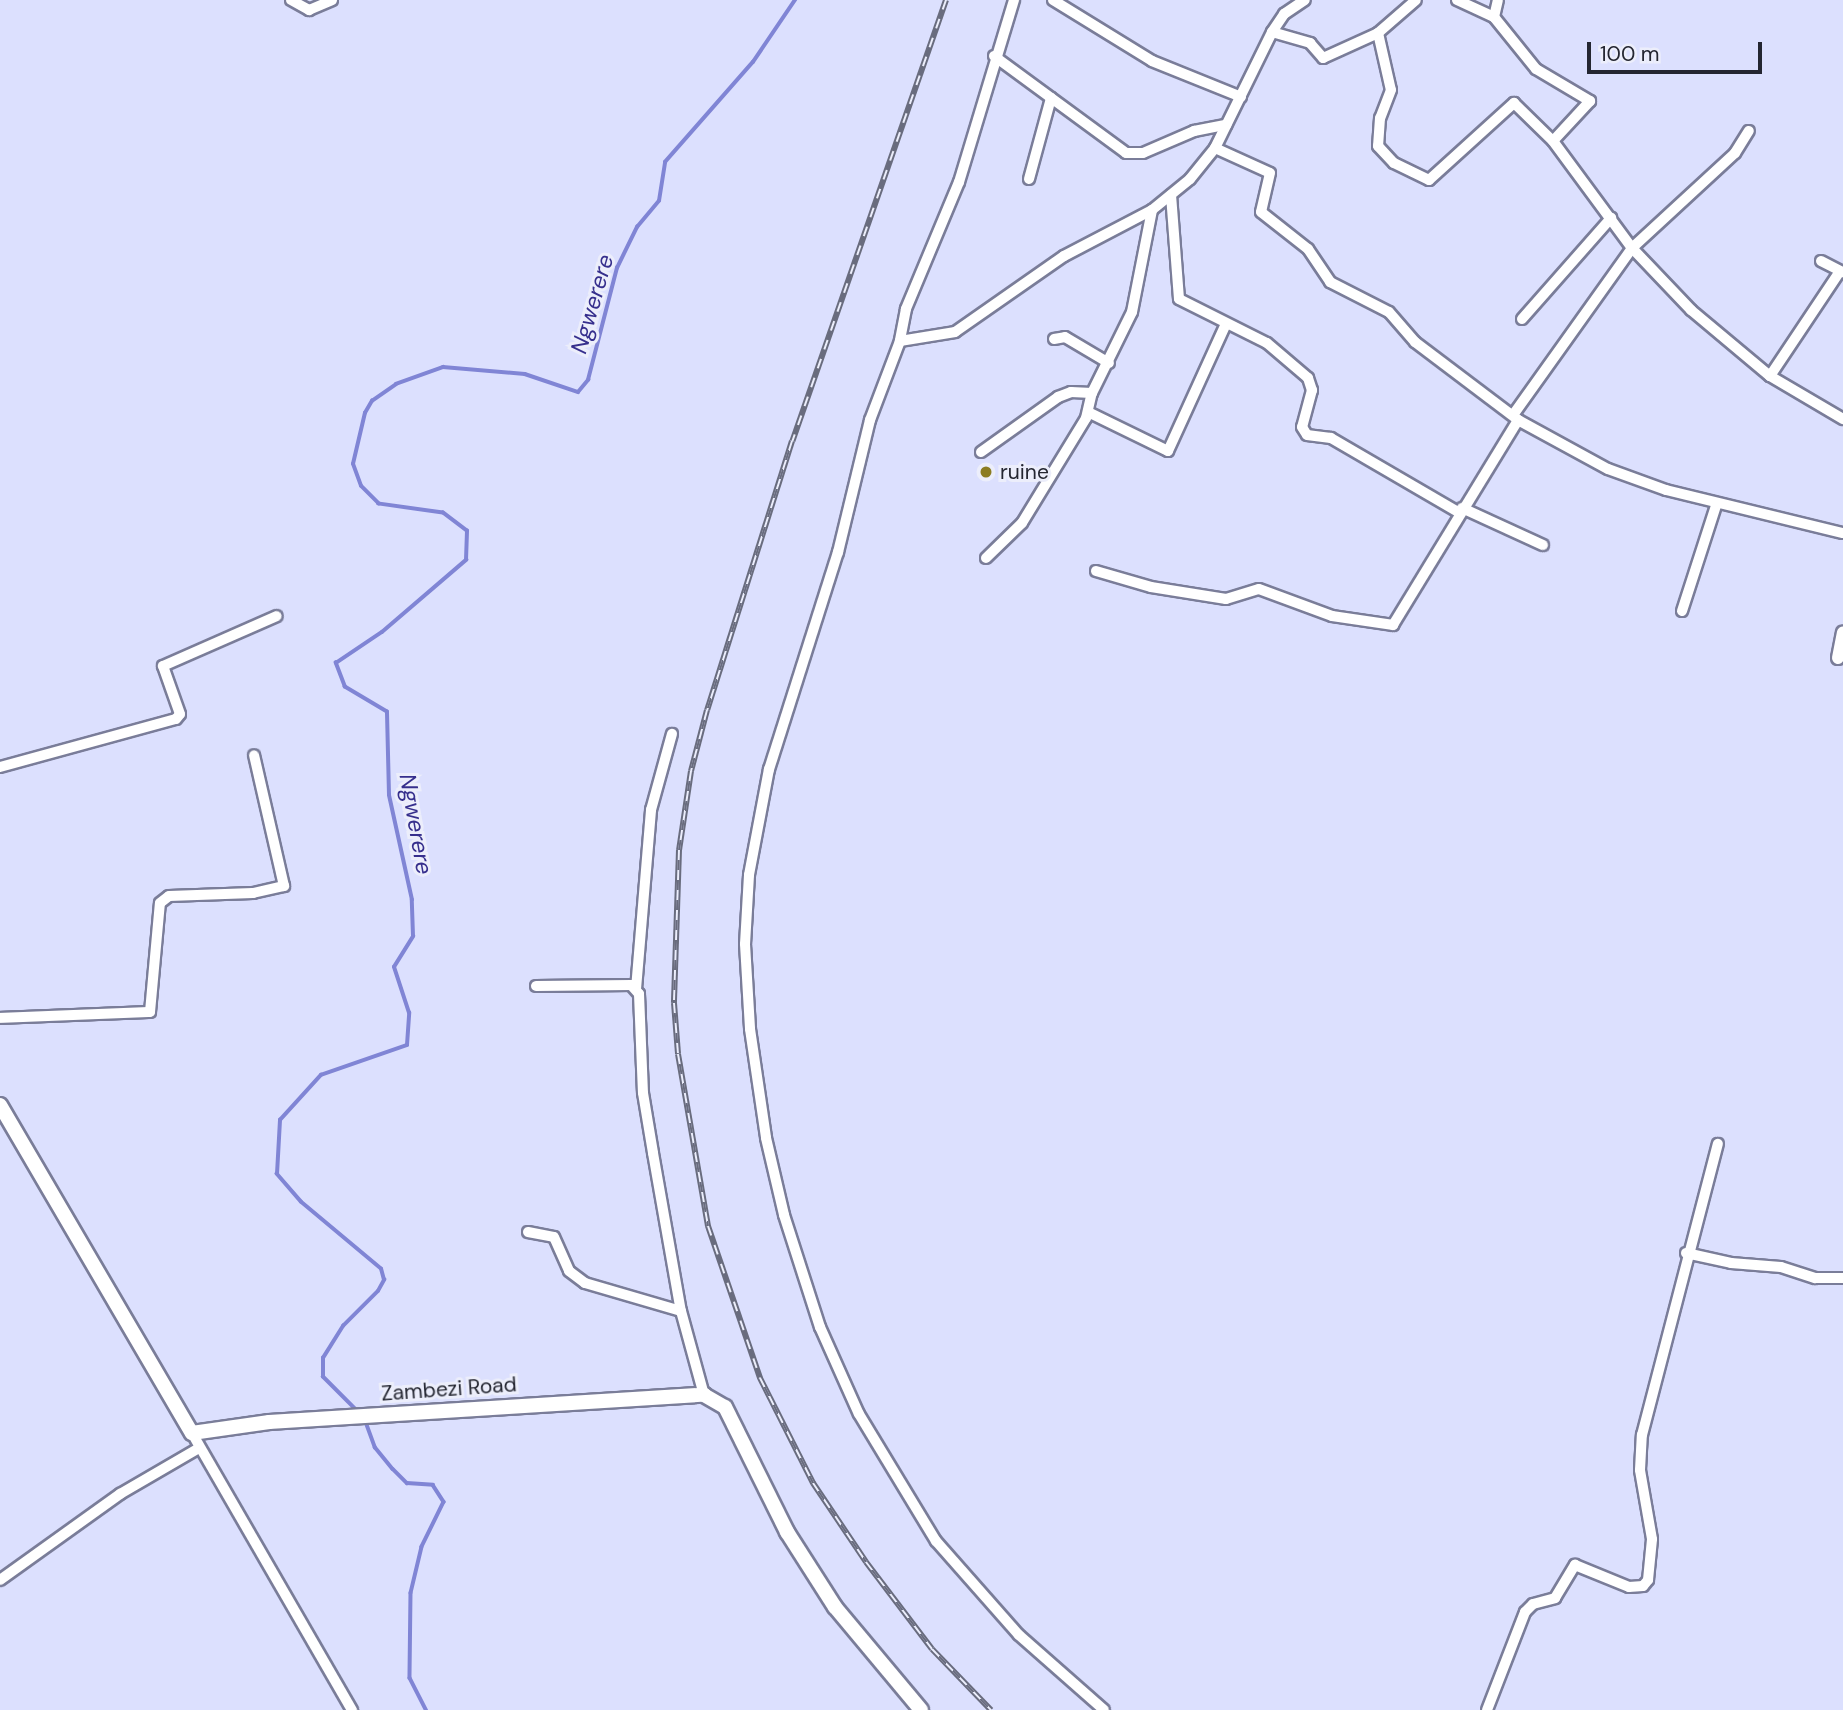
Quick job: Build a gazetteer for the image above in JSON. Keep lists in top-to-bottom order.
{
  "streets": {
    "main road": ["Zambezi Road"]
  },
  "water": ["Ngwerere"],
  "places": ["ruine"],
  "scale_bar": "100 m"
}
